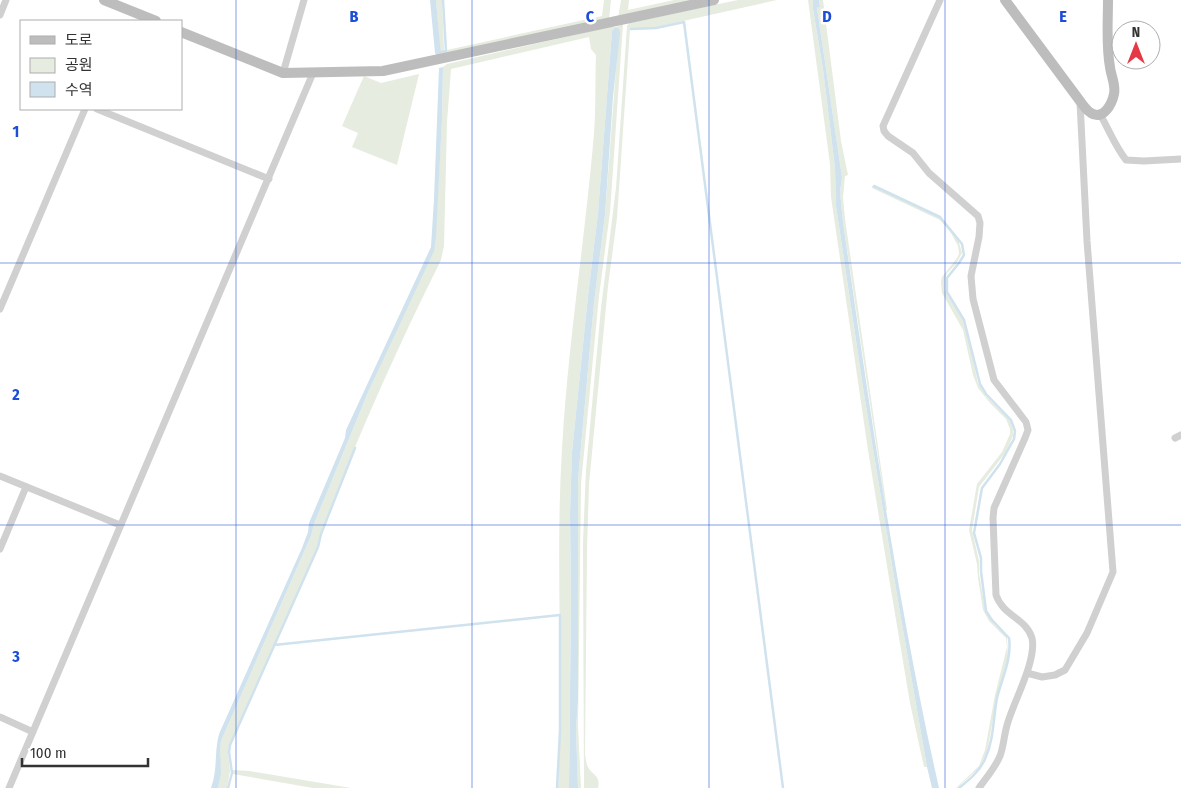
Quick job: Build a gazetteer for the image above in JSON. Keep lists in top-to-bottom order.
{
  "legend": ["도로", "공원", "수역"],
  "scale_bar": "100 m",
  "north": "top",
  "grid": {
    "columns": [
      "B",
      "C",
      "D",
      "E"
    ],
    "rows": ["1", "2", "3"]
  }
}
